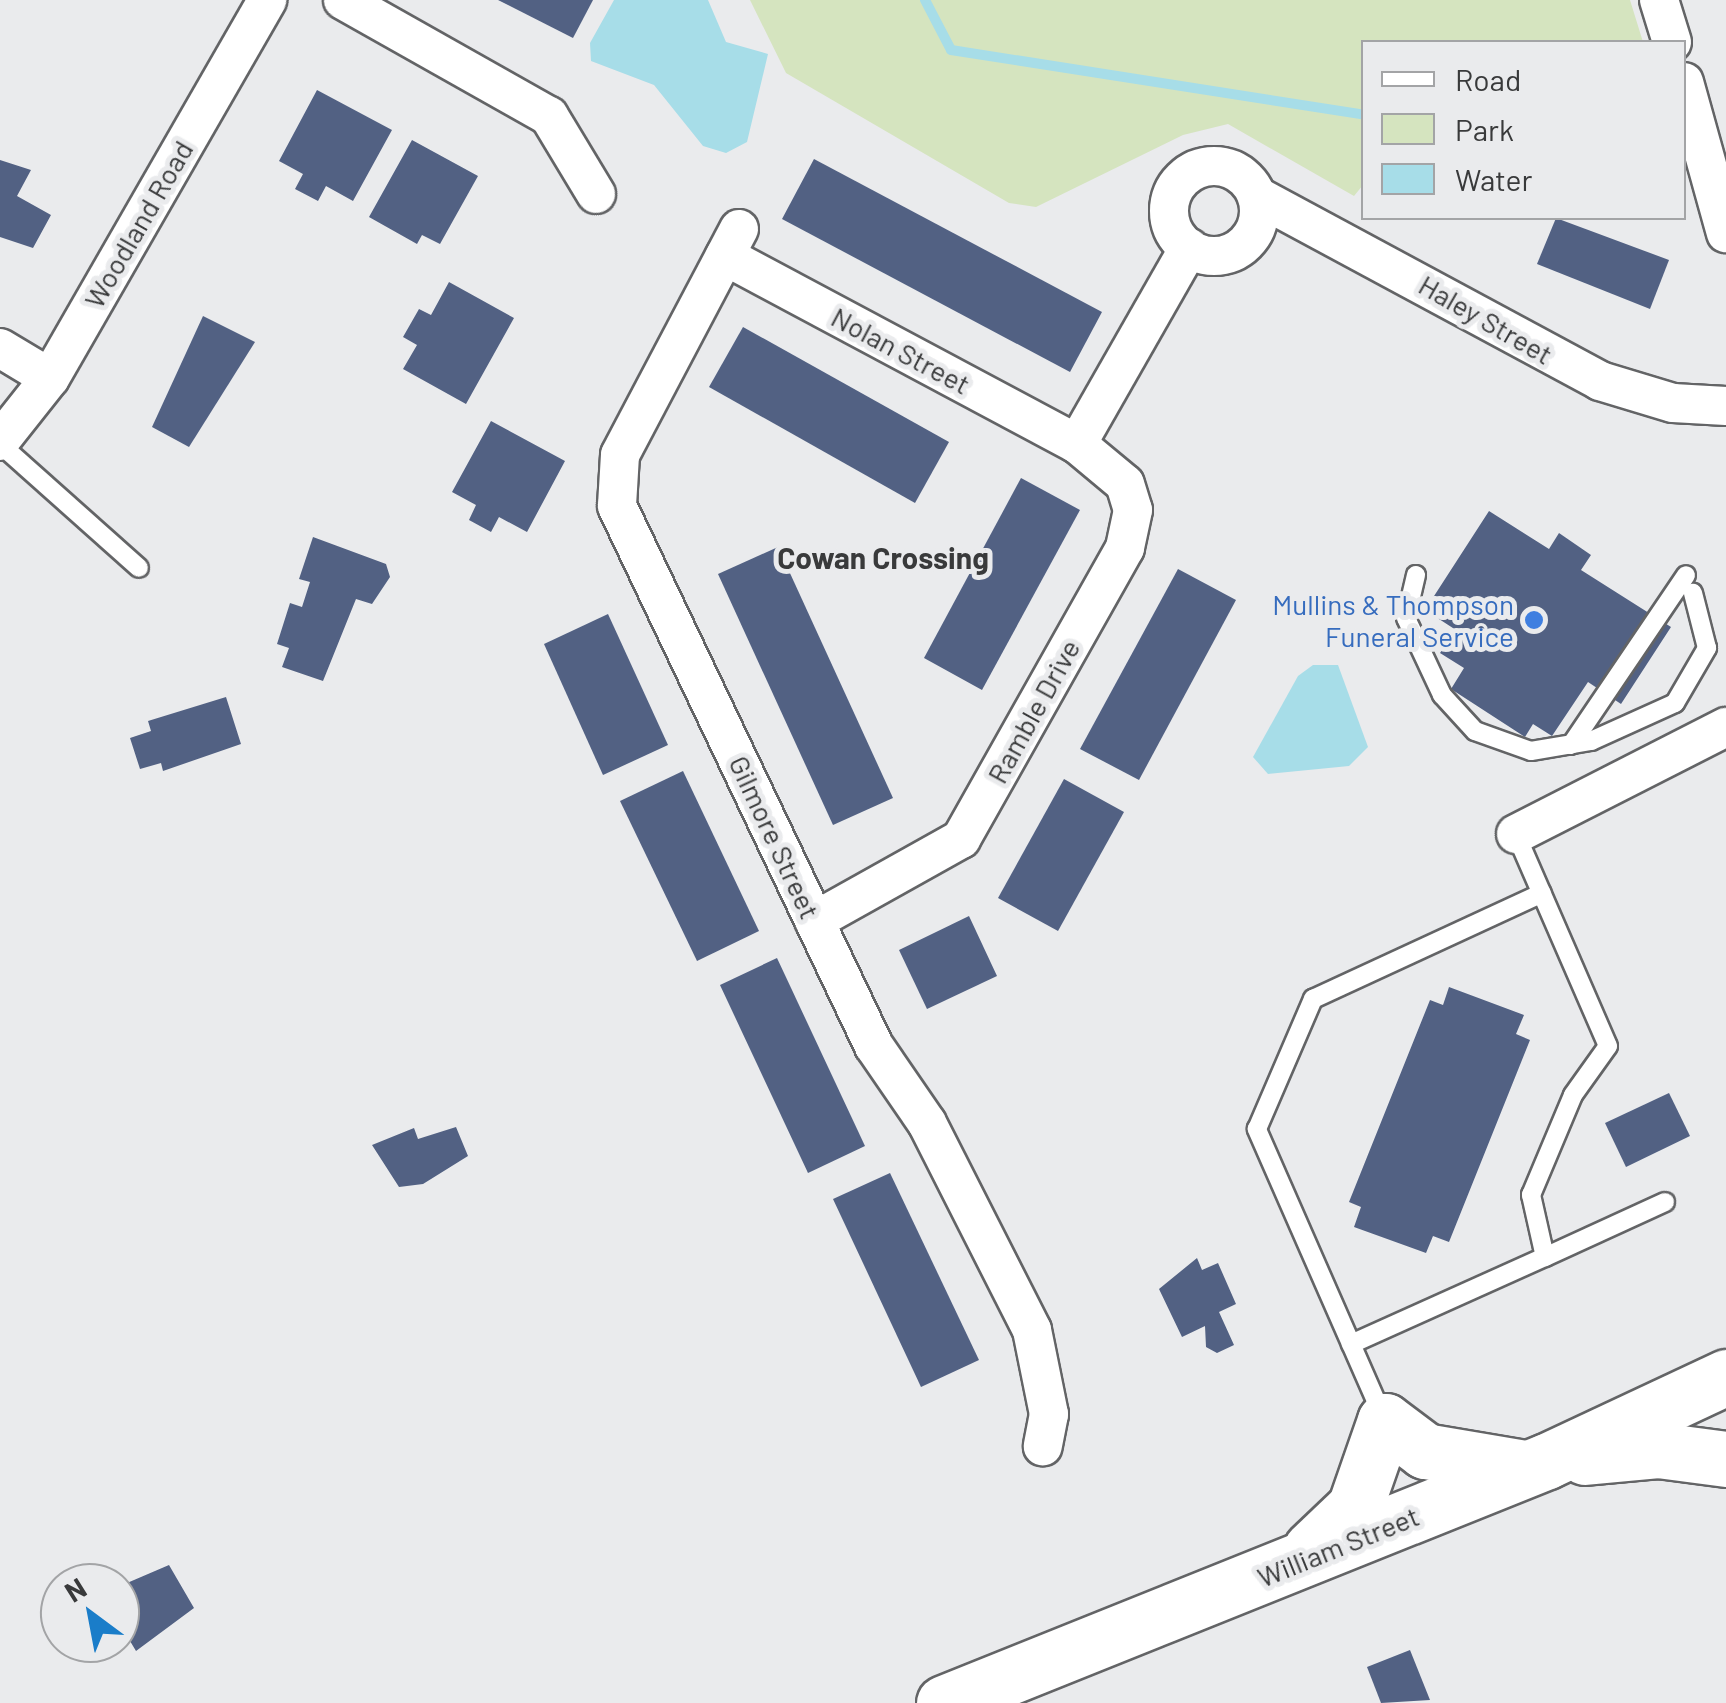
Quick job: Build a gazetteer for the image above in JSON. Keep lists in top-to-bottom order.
{
  "streets": {
    "highway": ["William Street"],
    "street": [
      "Woodland Road",
      "Haley Street",
      "Nolan Street",
      "Ramble Drive",
      "Gilmore Street"
    ]
  },
  "crossings": [
    ["Nolan Street", "Ramble Drive"],
    ["Nolan Street", "Gilmore Street"],
    ["Ramble Drive", "Gilmore Street"]
  ],
  "districts": ["Cowan Crossing"],
  "places": ["Mullins & Thompson Funeral Service"],
  "legend": ["Road", "Park", "Water"],
  "north": "top left"
}
